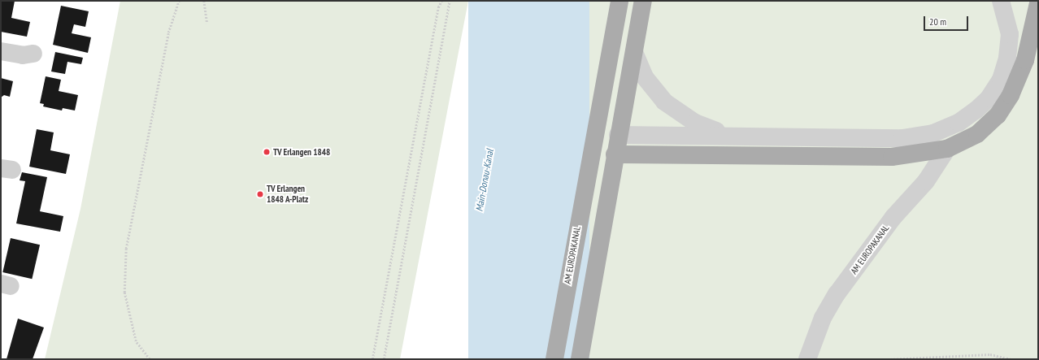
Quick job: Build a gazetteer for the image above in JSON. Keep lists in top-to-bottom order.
{
  "streets": {
    "main road": ["AM EUROPAKANAL"]
  },
  "water": ["Main-Donau-Kanal"],
  "places": ["TV Erlangen 1848", "TV Erlangen 1848 A-Platz"],
  "scale_bar": "20 m"
}
